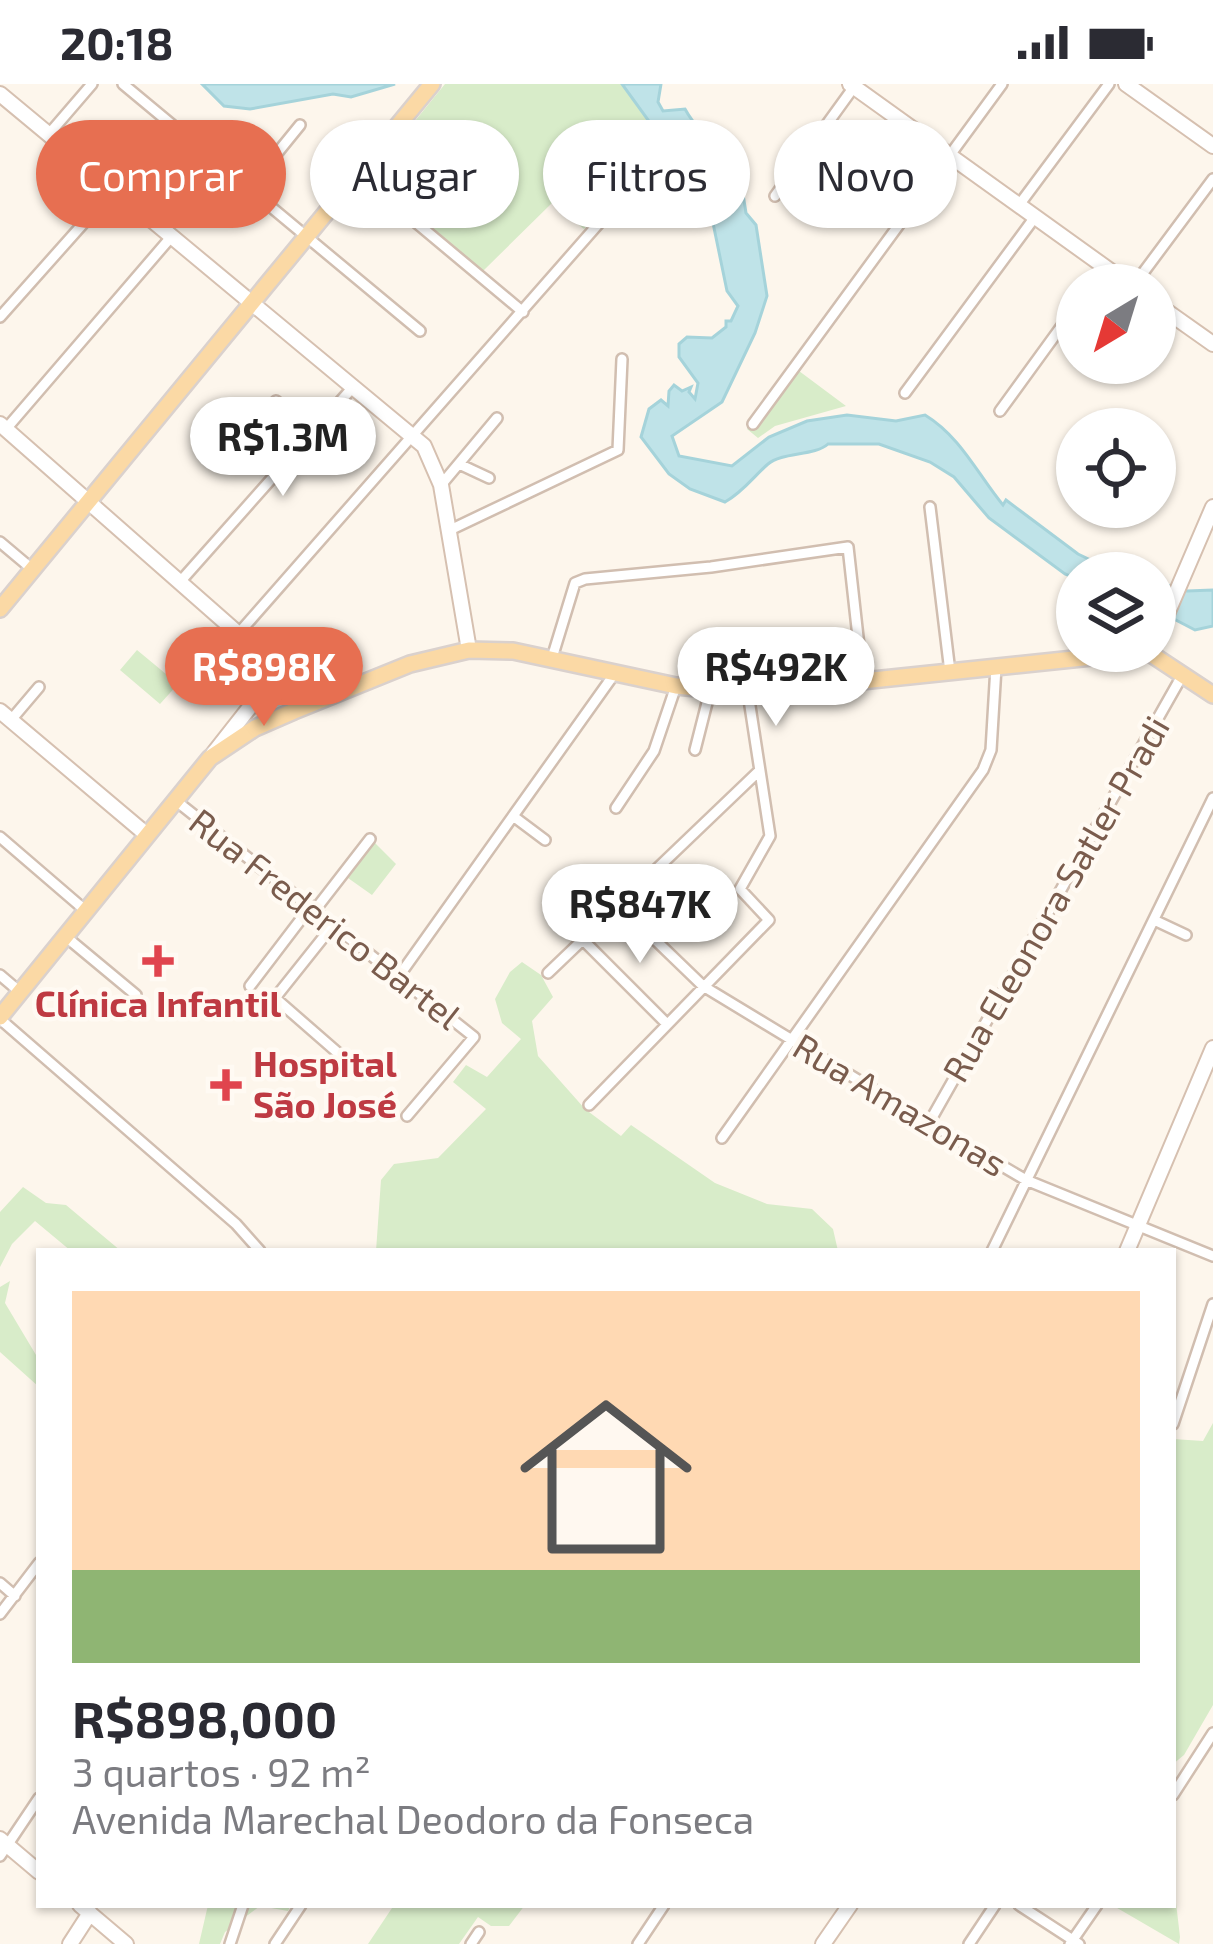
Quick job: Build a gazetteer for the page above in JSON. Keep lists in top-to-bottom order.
{
  "streets": {
    "street": ["Rua Eleonora Satler Pradi", "Rua Frederico Bartel", "Rua Amazonas"]
  },
  "crossings": [
    ["Rua Eleonora Satler Pradi", "Rua Amazonas"]
  ],
  "places": {
    "health": ["Clínica Infantil", "Hospital São José"]
  },
  "north": "bottom left",
  "page": {
    "status": "20:18",
    "chip": [
      "Comprar",
      "Alugar",
      "Filtros",
      "Novo"
    ],
    "price": [
      "R$1.3M",
      "R$898K",
      "R$492K",
      "R$847K"
    ],
    "list": [
      {
        "name": "R$898,000",
        "note": "3 quartos · 92 m² · Avenida Marechal Deodoro da Fonseca"
      }
    ]
  }
}
